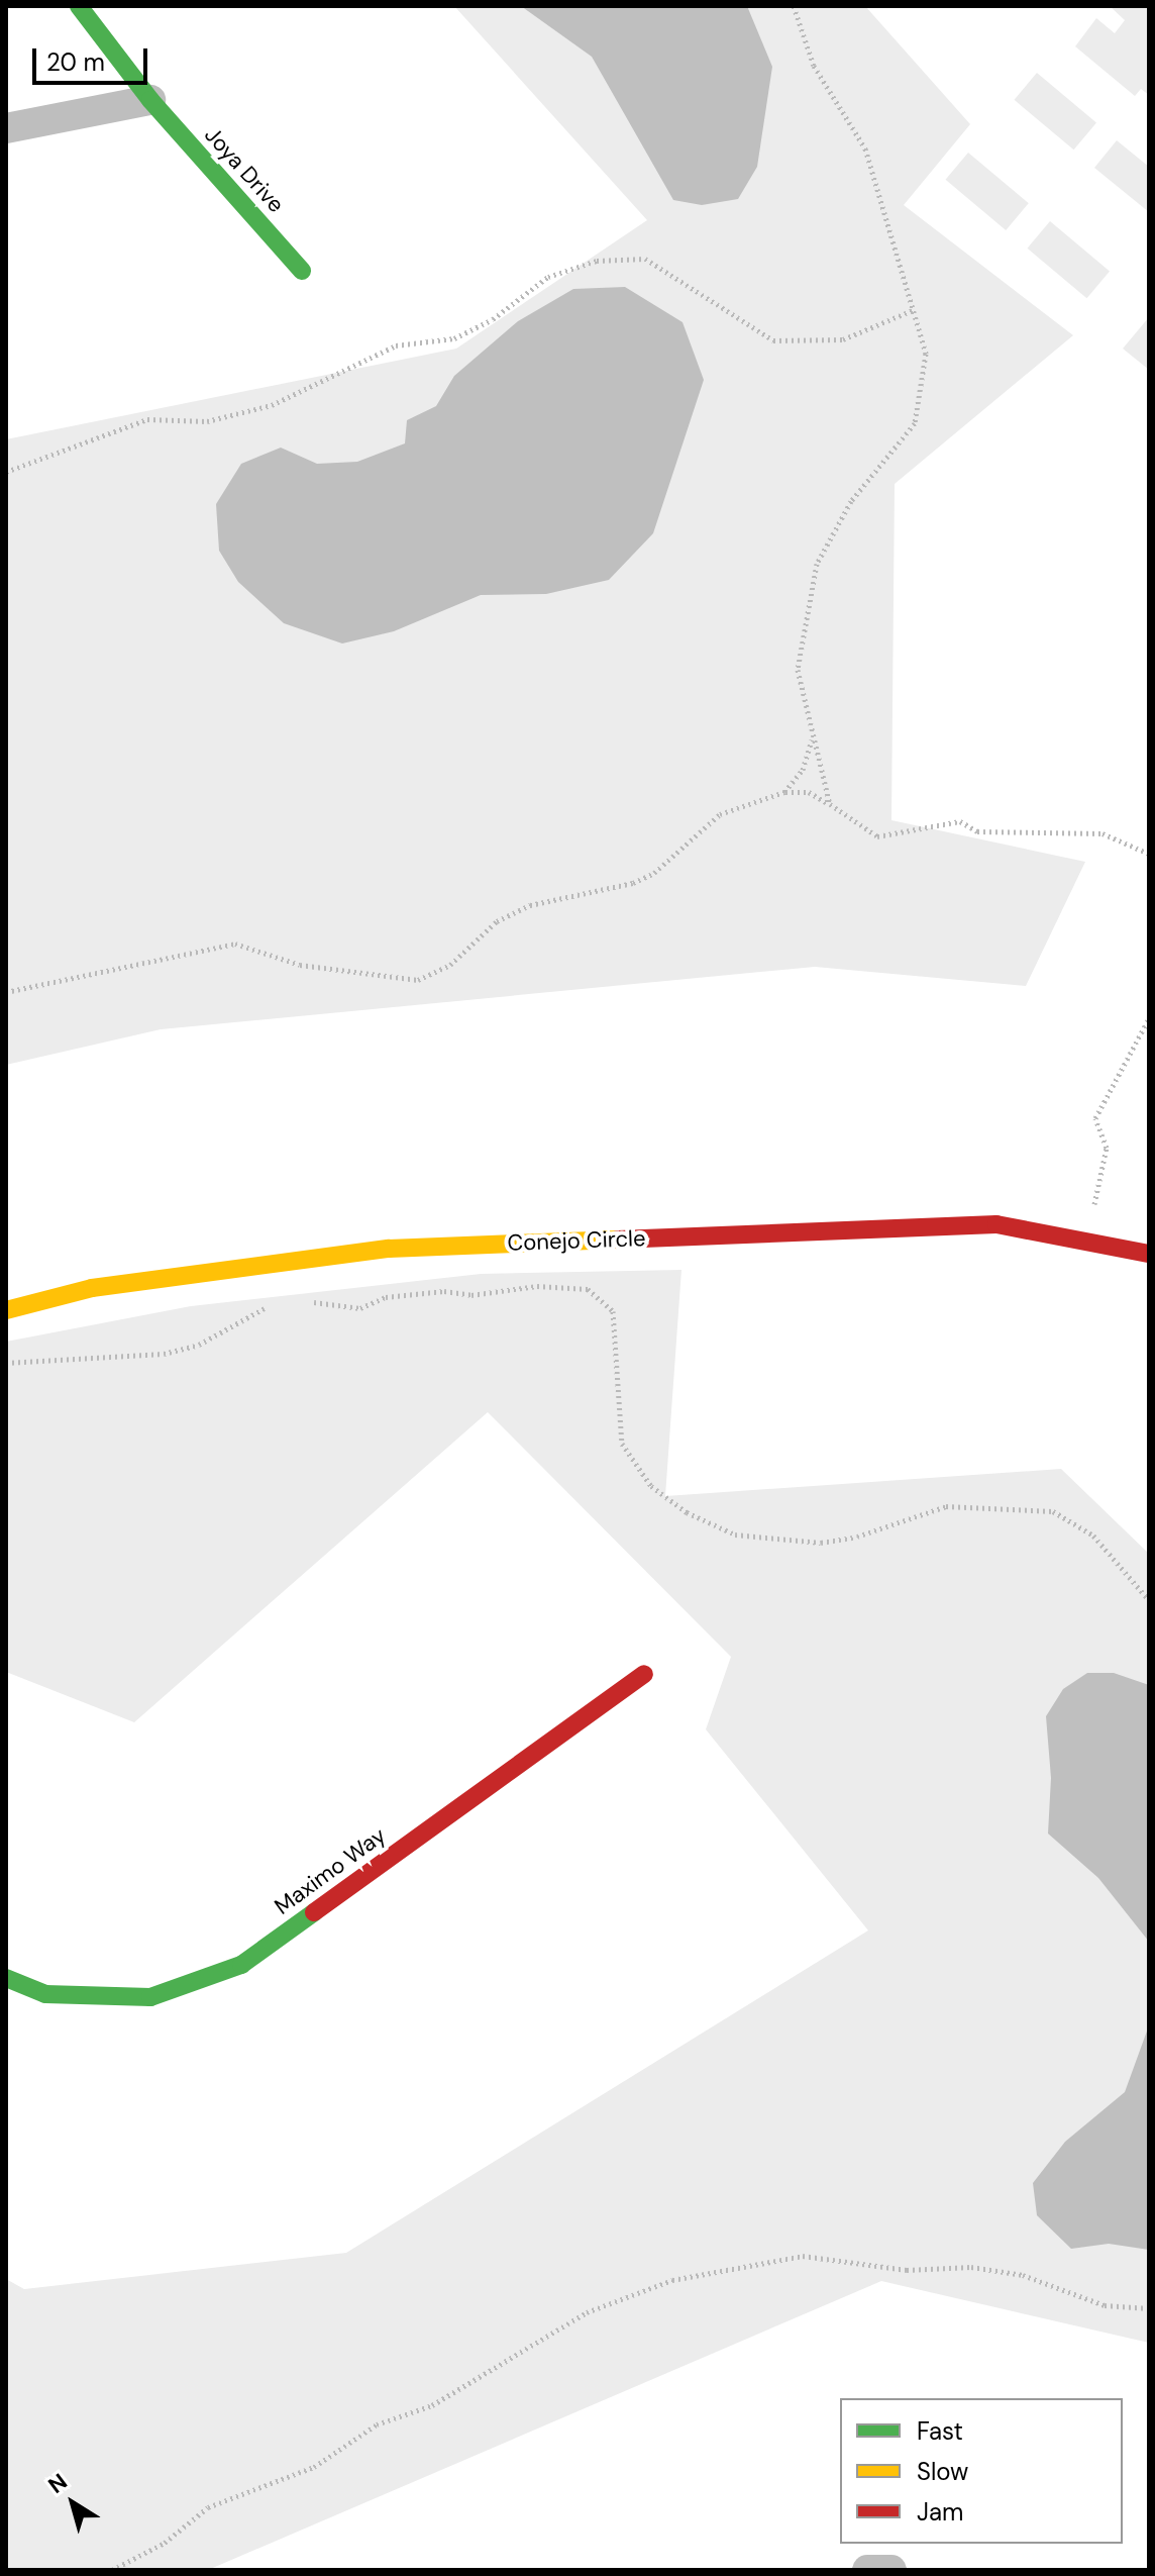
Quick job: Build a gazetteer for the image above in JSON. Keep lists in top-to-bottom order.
{
  "streets": {
    "street": ["Joya Drive", "Conejo Circle", "Maximo Way"]
  },
  "legend": ["Fast", "Slow", "Jam"],
  "scale_bar": "20 m",
  "north": "top left"
}
